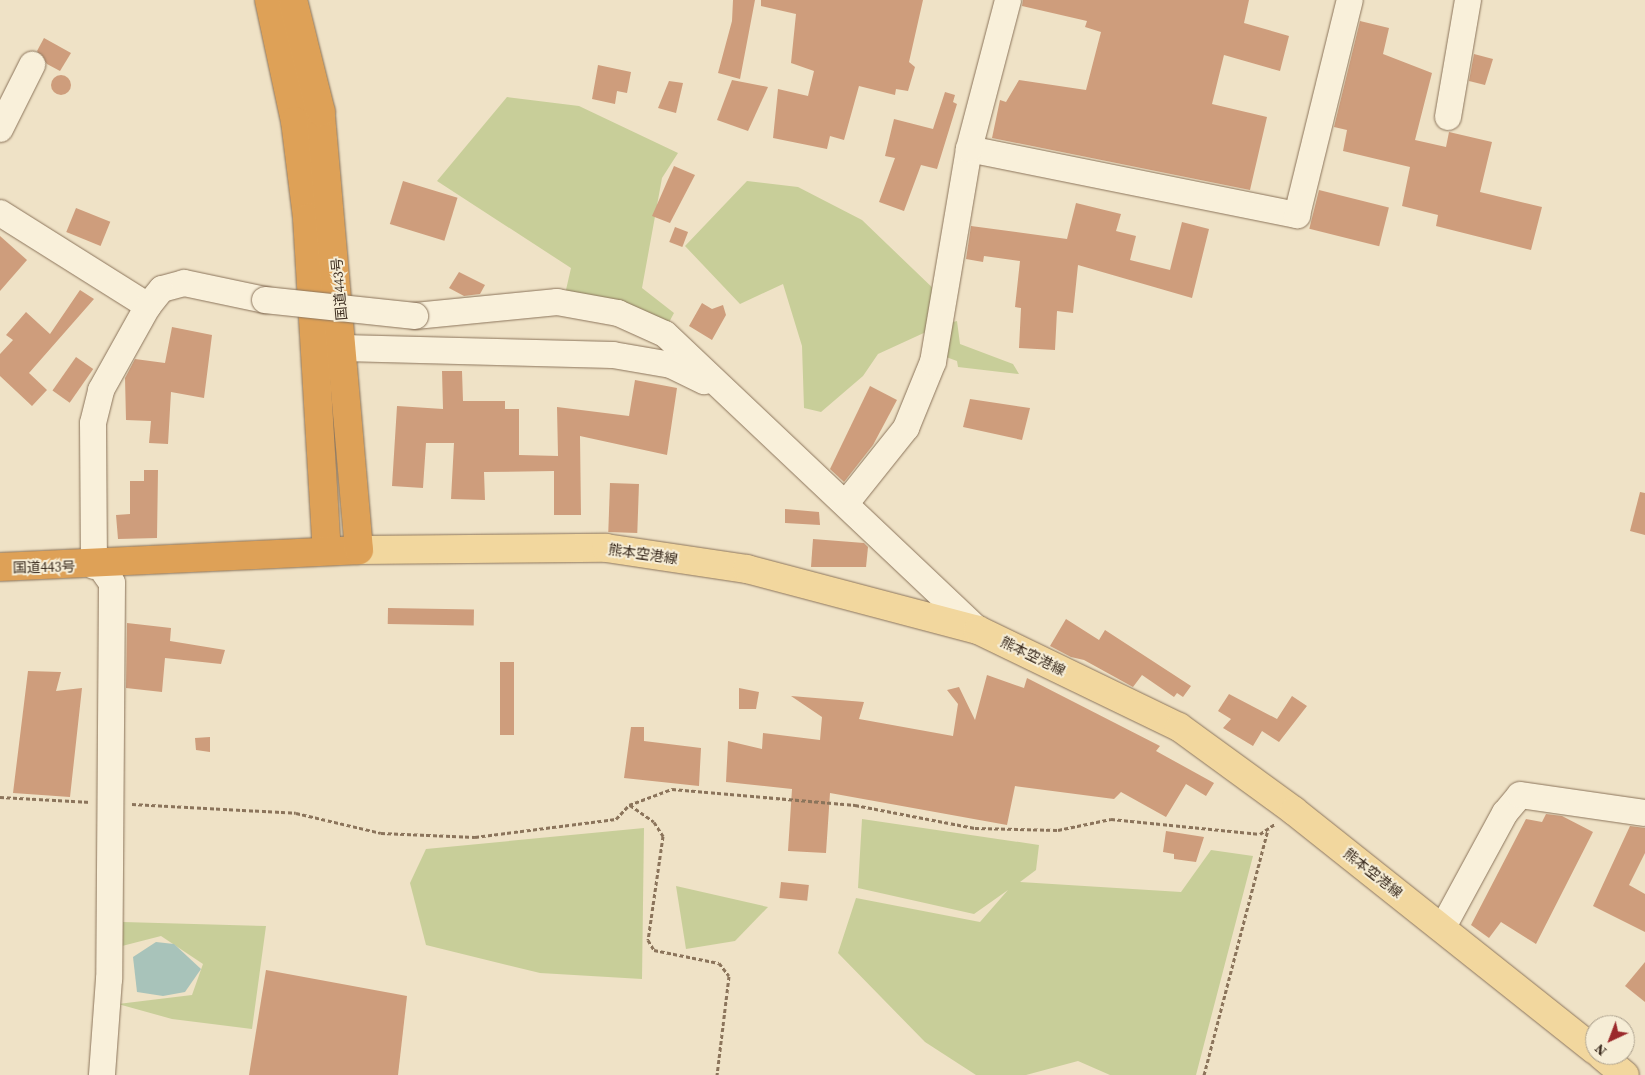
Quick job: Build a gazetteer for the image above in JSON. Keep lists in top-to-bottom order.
{
  "streets": {
    "highway": ["国道443号"],
    "main road": ["熊本空港線"]
  },
  "crossings": [
    ["国道443号", "熊本空港線"]
  ],
  "north": "bottom left"
}
